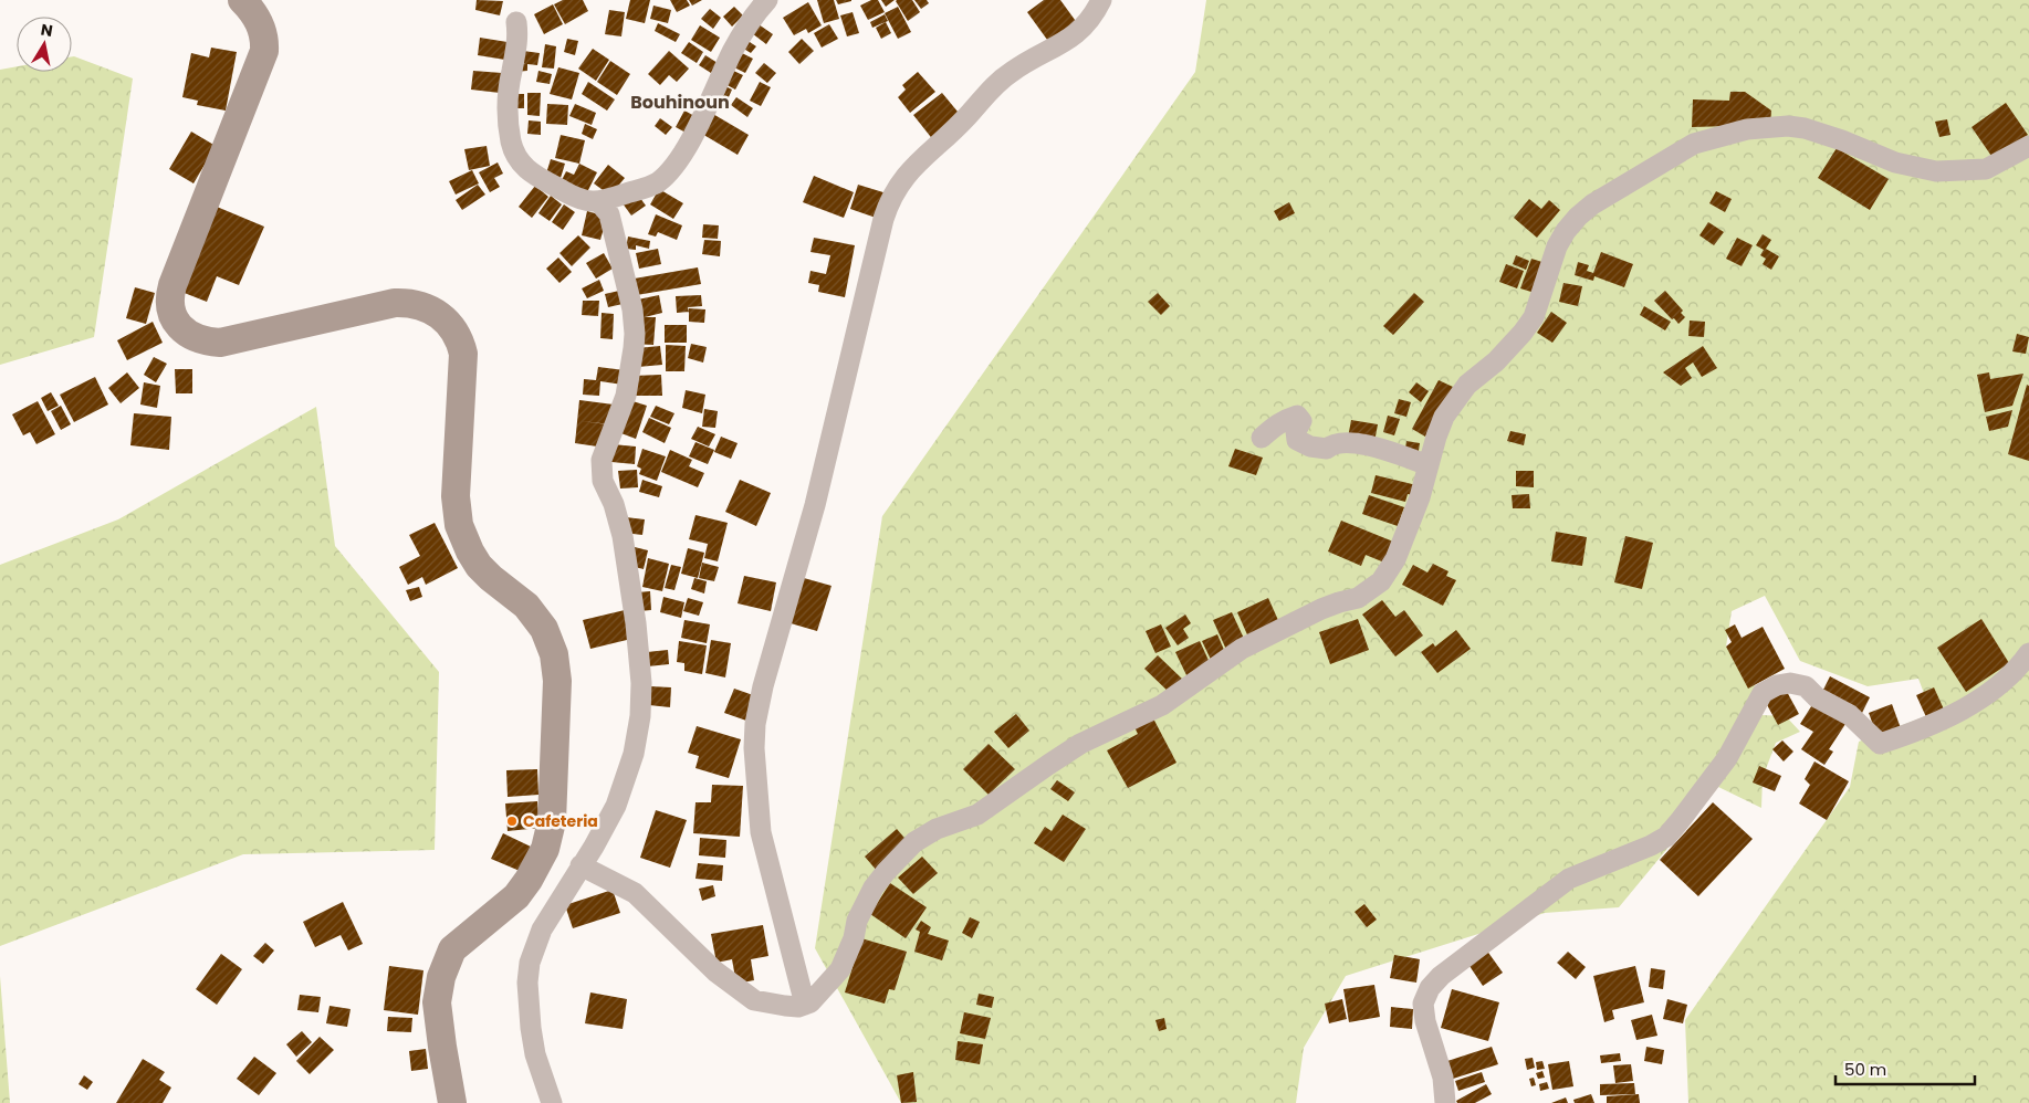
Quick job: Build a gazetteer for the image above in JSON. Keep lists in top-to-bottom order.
{
  "districts": ["Bouhinoun"],
  "places": ["Cafeteria"],
  "scale_bar": "50 m",
  "north": "top"
}
